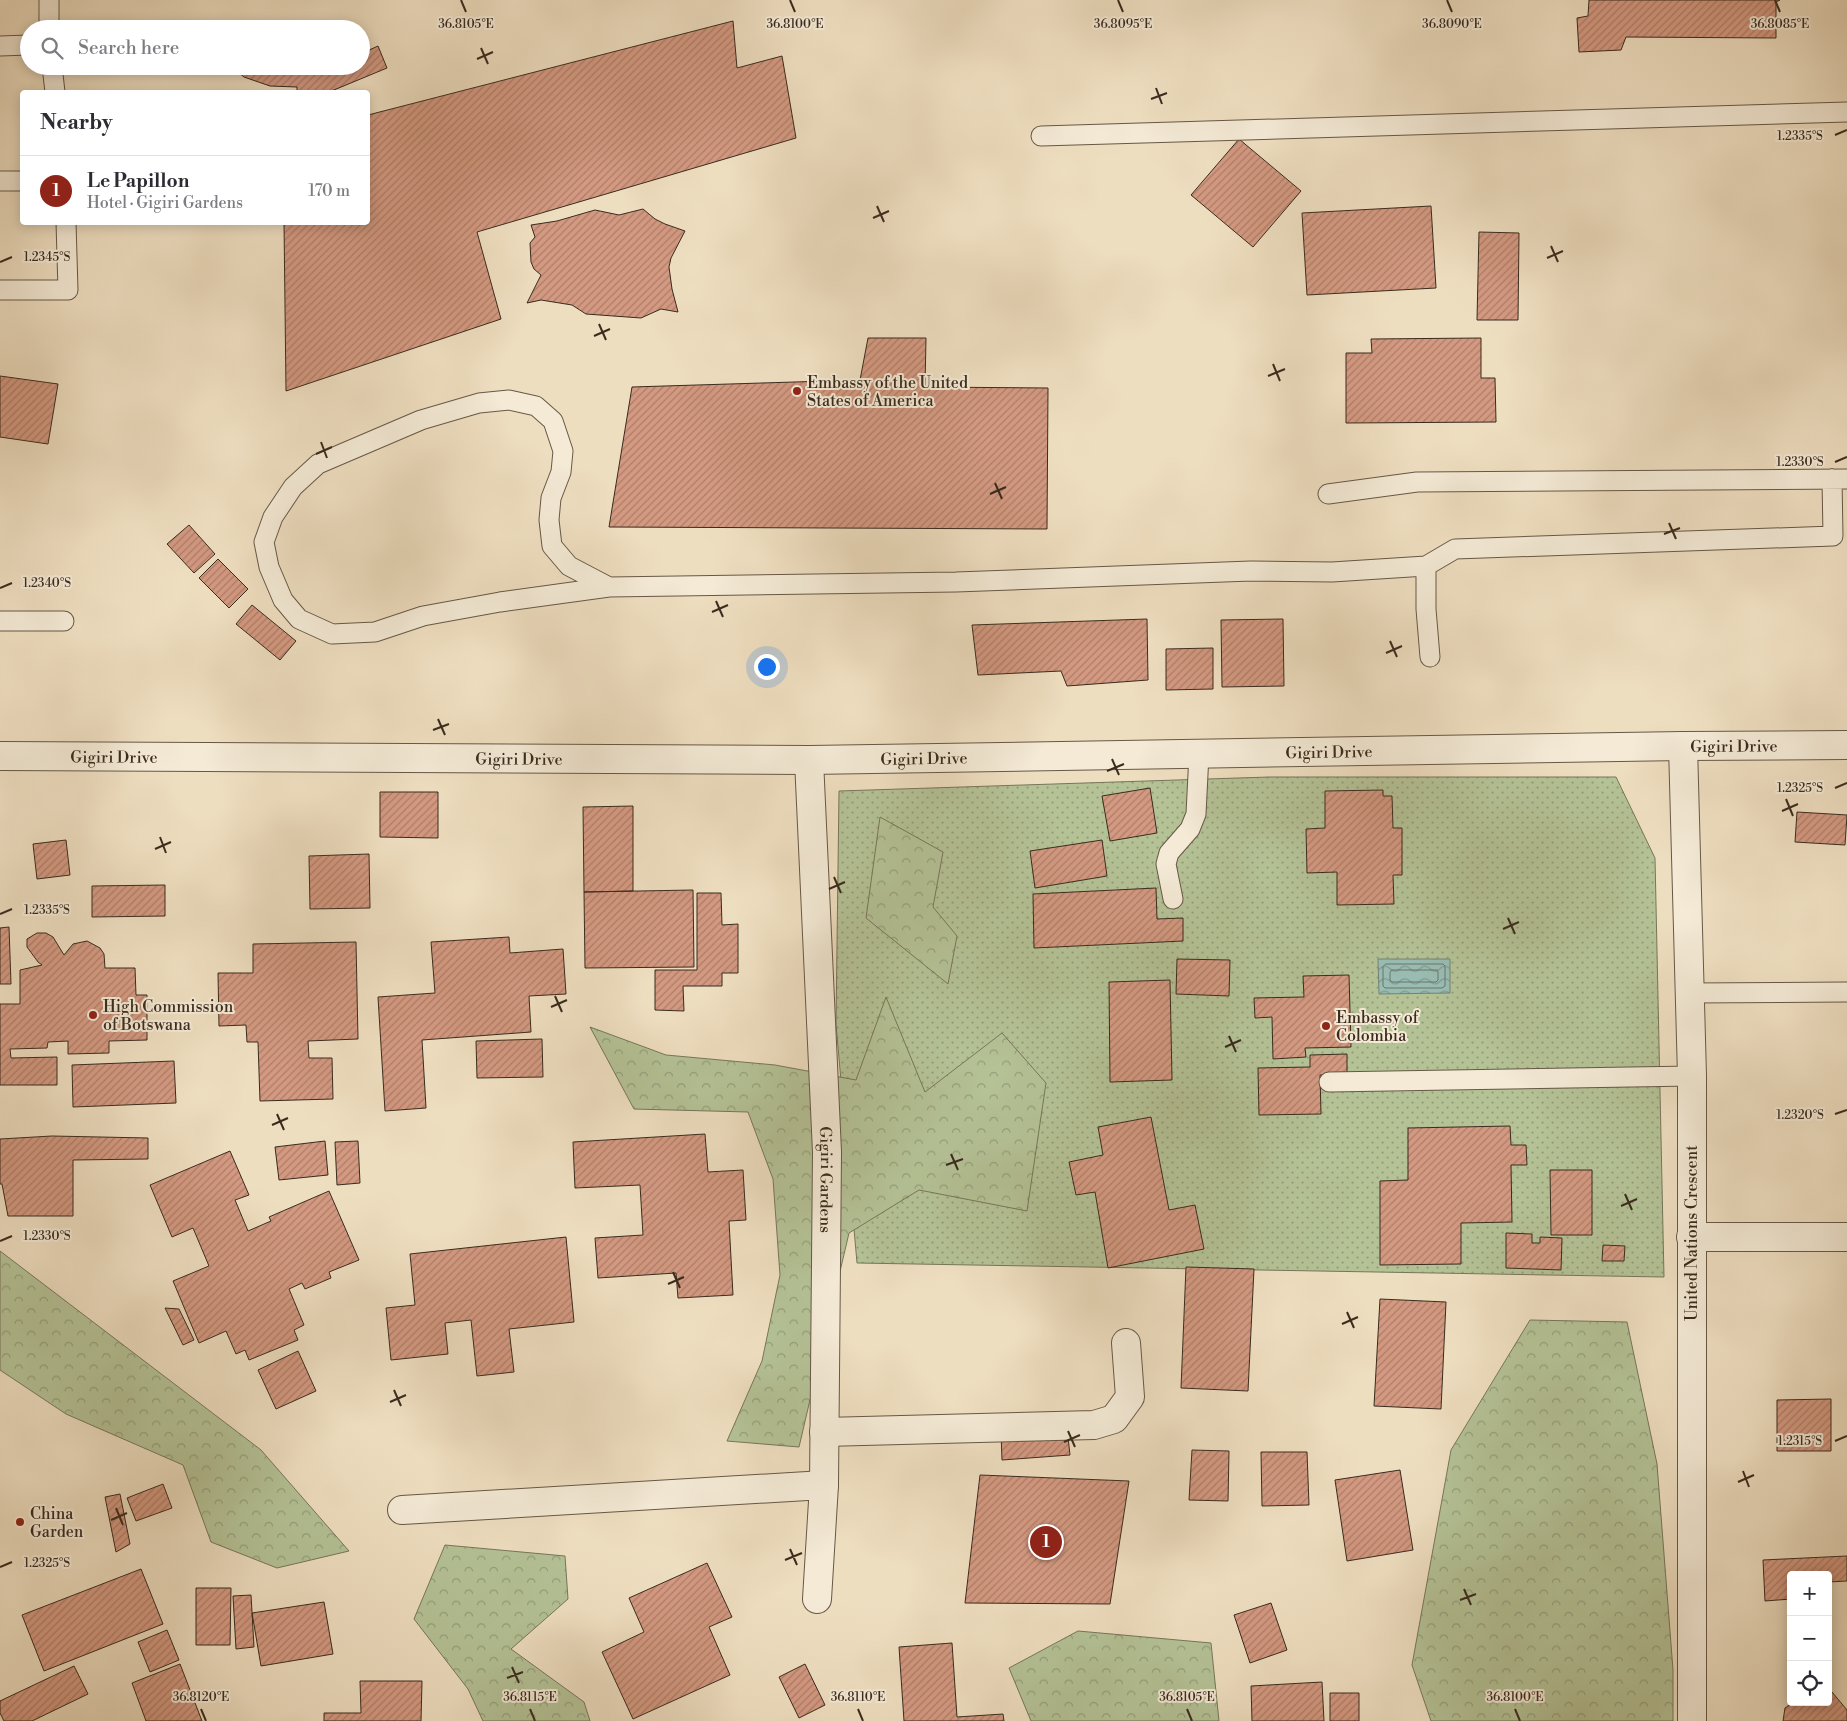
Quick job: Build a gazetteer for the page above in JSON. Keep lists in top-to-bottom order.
{
  "streets": {
    "street": ["Gigiri Drive", "Gigiri Gardens", "United Nations Crescent"]
  },
  "crossings": [
    ["Gigiri Drive", "Gigiri Gardens"],
    ["Gigiri Drive", "United Nations Crescent"]
  ],
  "places": [
    "Embassy of the United States of America",
    "High Commission of Botswana",
    "Embassy of Colombia",
    "China Garden"
  ],
  "page": {
    "search": "Search here",
    "heading": "Nearby",
    "list": [
      {
        "mark": "1",
        "name": "Le Papillon",
        "note": "Hotel · Gigiri Gardens",
        "value": "170 m"
      }
    ],
    "pins": "1",
    "map_buttons": ["+", "−"]
  },
  "coordinates": [
    "36.8105°E",
    "36.8100°E",
    "36.8095°E",
    "36.8090°E",
    "36.8085°E",
    "1.2335°S",
    "1.2345°S",
    "1.2330°S",
    "1.2340°S",
    "1.2325°S",
    "1.2320°S",
    "1.2315°S",
    "36.8120°E",
    "36.8115°E",
    "36.8110°E"
  ]
}
